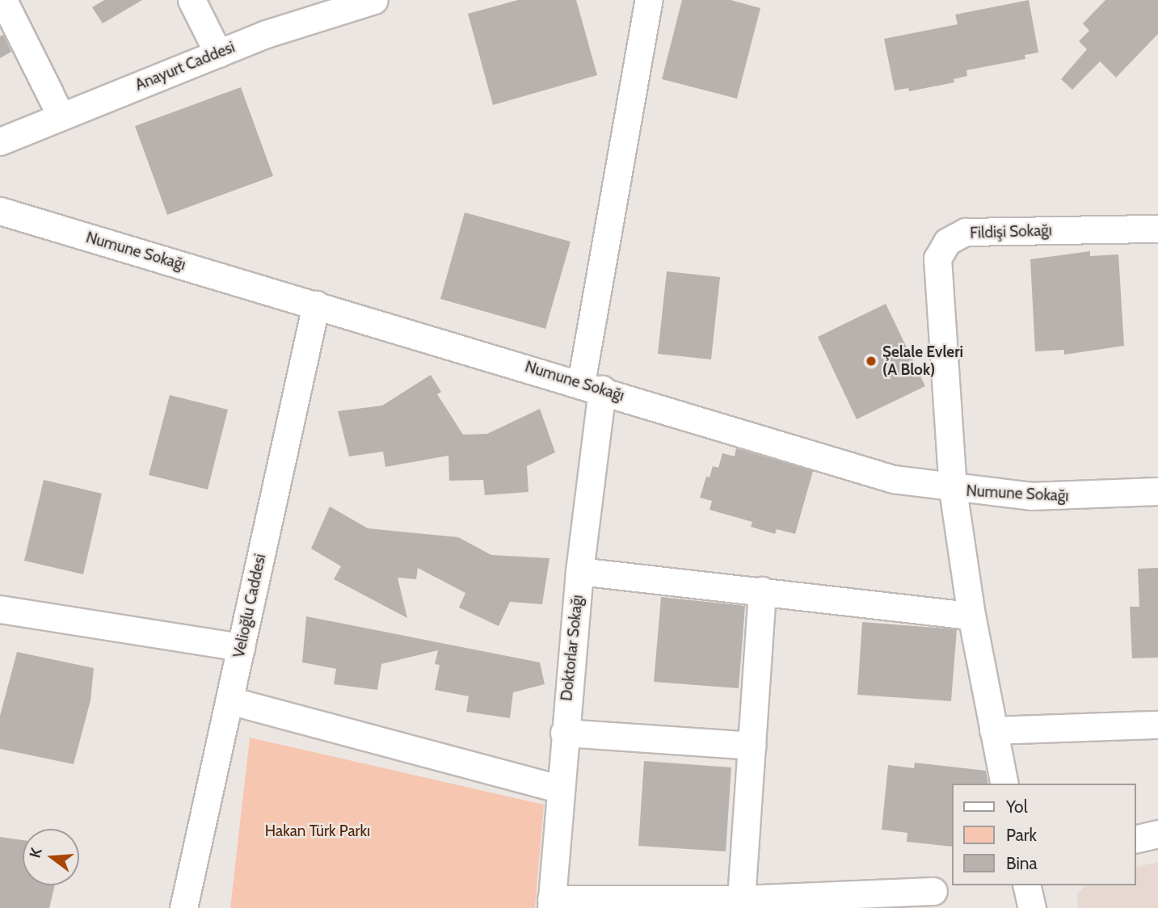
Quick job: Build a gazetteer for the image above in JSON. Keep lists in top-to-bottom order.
{
  "streets": {
    "street": [
      "Anayurt Caddesi",
      "Fildişi Sokağı",
      "Numune Sokağı",
      "Velioğlu Caddesi",
      "Doktorlar Sokağı"
    ]
  },
  "crossings": [
    ["Fildişi Sokağı", "Numune Sokağı"],
    ["Numune Sokağı", "Velioğlu Caddesi"],
    ["Numune Sokağı", "Doktorlar Sokağı"]
  ],
  "parks": ["Hakan Türk Parkı"],
  "places": ["Şelale Evleri (A Blok)"],
  "legend": ["Yol", "Park", "Bina"],
  "north": "left"
}
